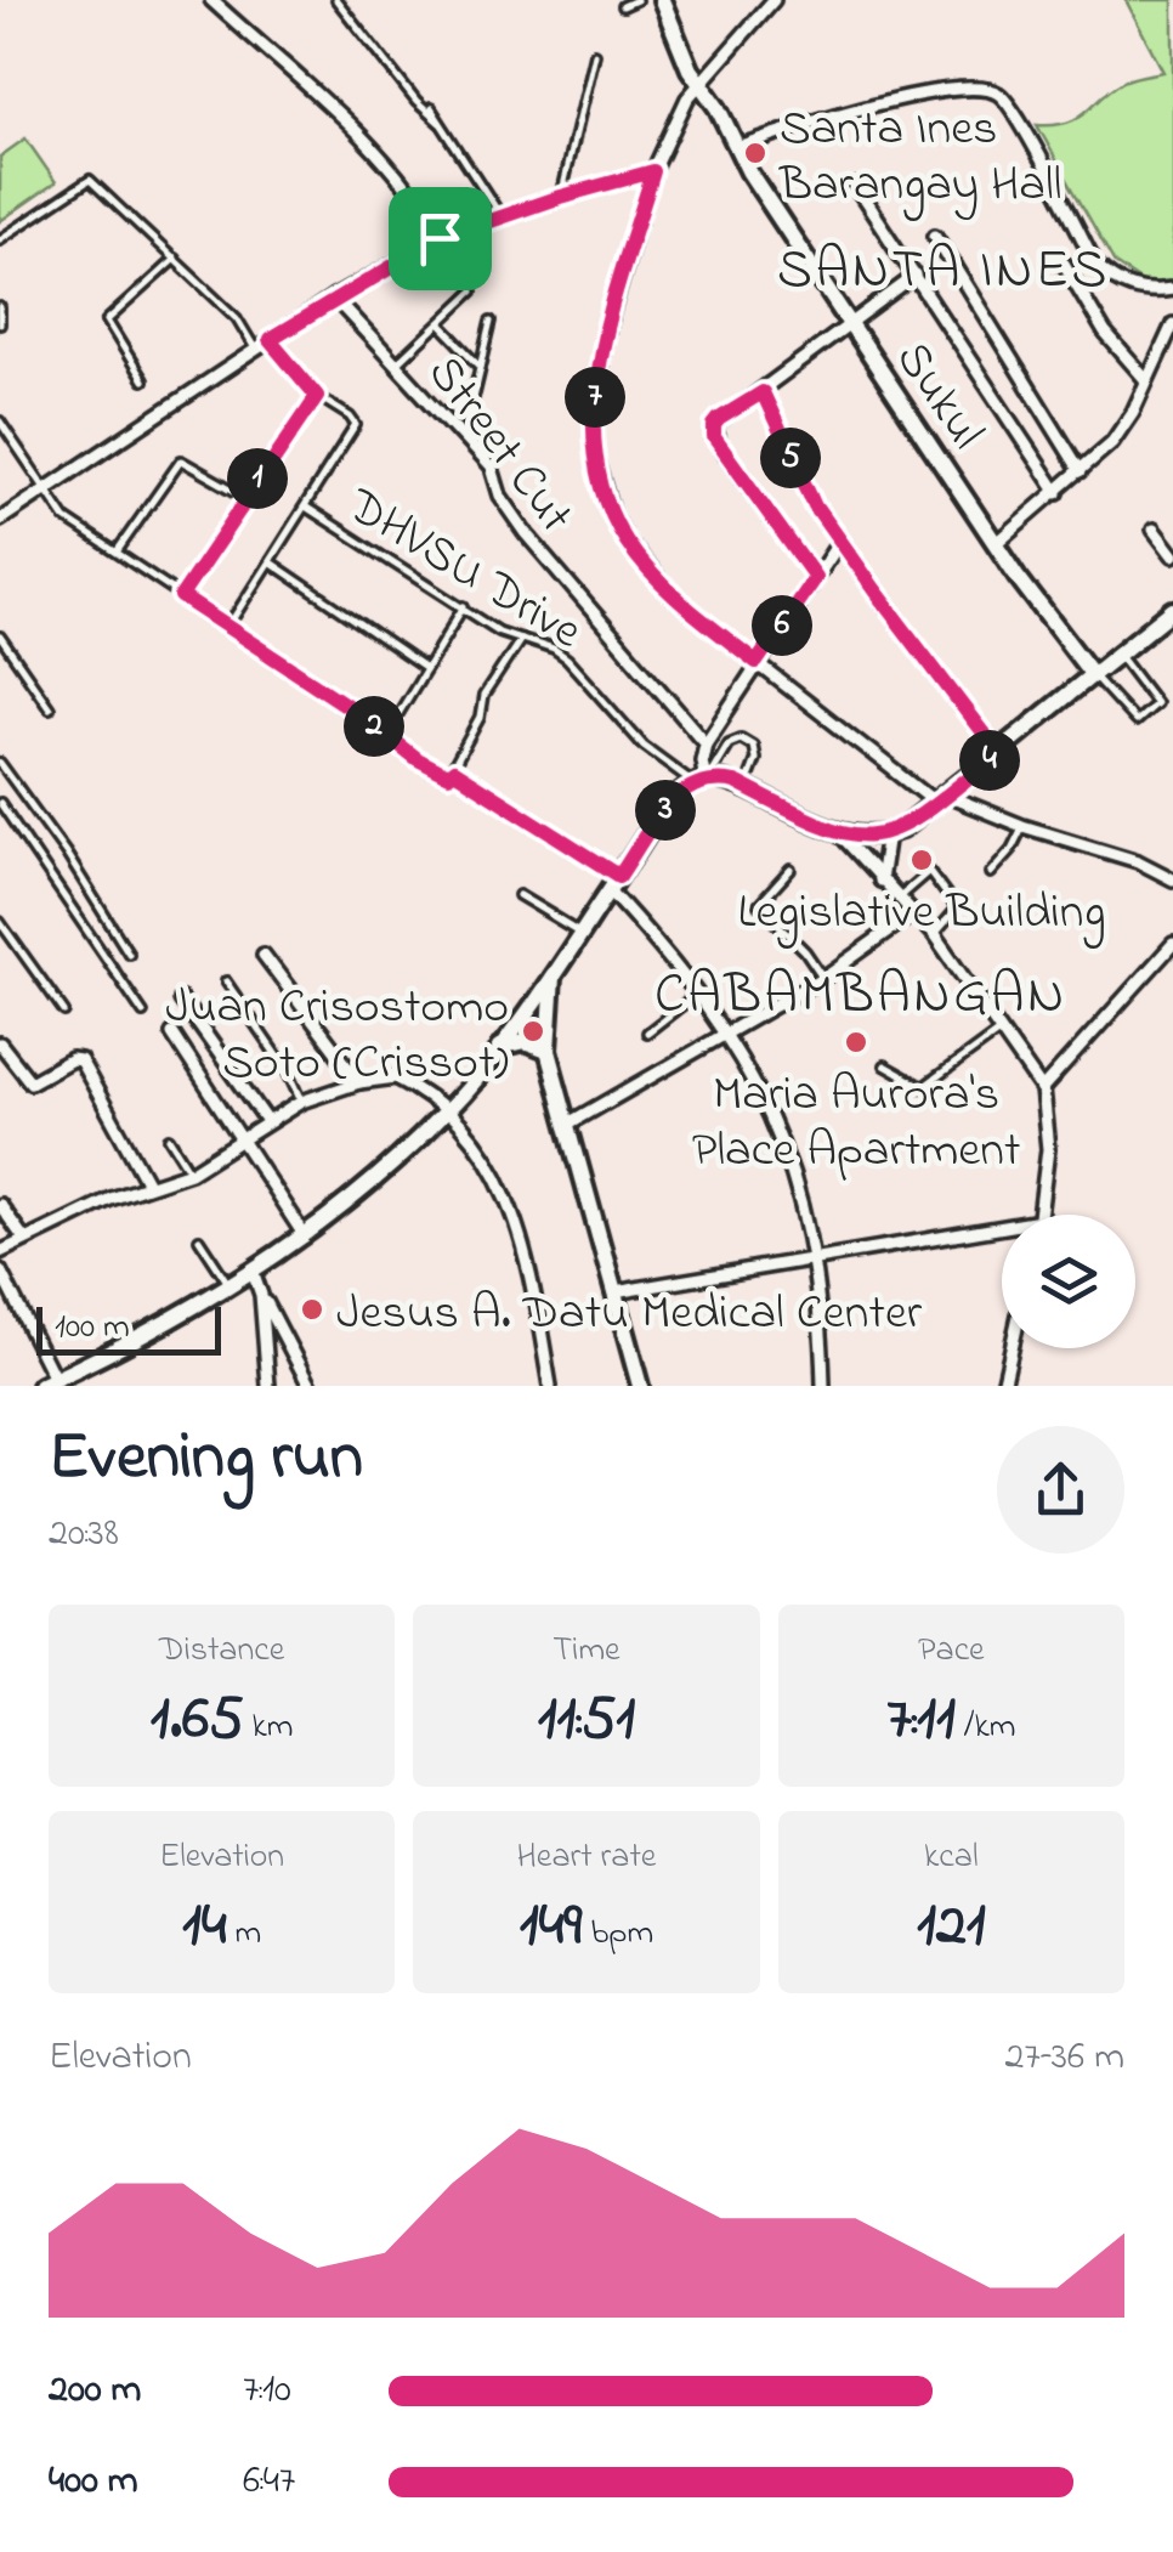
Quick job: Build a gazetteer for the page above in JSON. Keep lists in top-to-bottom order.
{
  "streets": {
    "main road": ["Sukul"],
    "street": ["Street Cut"],
    "lane": ["DHVSU Drive"]
  },
  "districts": ["SANTA INES", "CABAMBANGAN"],
  "places": [
    "Santa Ines Barangay Hall",
    "Legislative Building",
    "Juan Crisostomo Soto (Crissot)",
    "Maria Aurora's Place Apartment",
    "Jesus A. Datu Medical Center"
  ],
  "scale_bar": "100 m",
  "page": {
    "pins": [
      "7",
      "5",
      "1",
      "6",
      "2",
      "4",
      "3"
    ],
    "scale": "100 m",
    "heading": ["Evening run", "20:38"],
    "stats": [
      ["Distance", "1.65 km"],
      ["Time", "11:51"],
      ["Pace", "7:11 /km"],
      ["Elevation", "14 m"],
      ["Heart rate", "149 bpm"],
      ["kcal", "121"]
    ],
    "chart": ["Elevation", "27–36 m"],
    "list": [
      {
        "name": "200 m",
        "note": "7:10"
      },
      {
        "name": "400 m",
        "note": "6:47"
      }
    ]
  }
}
